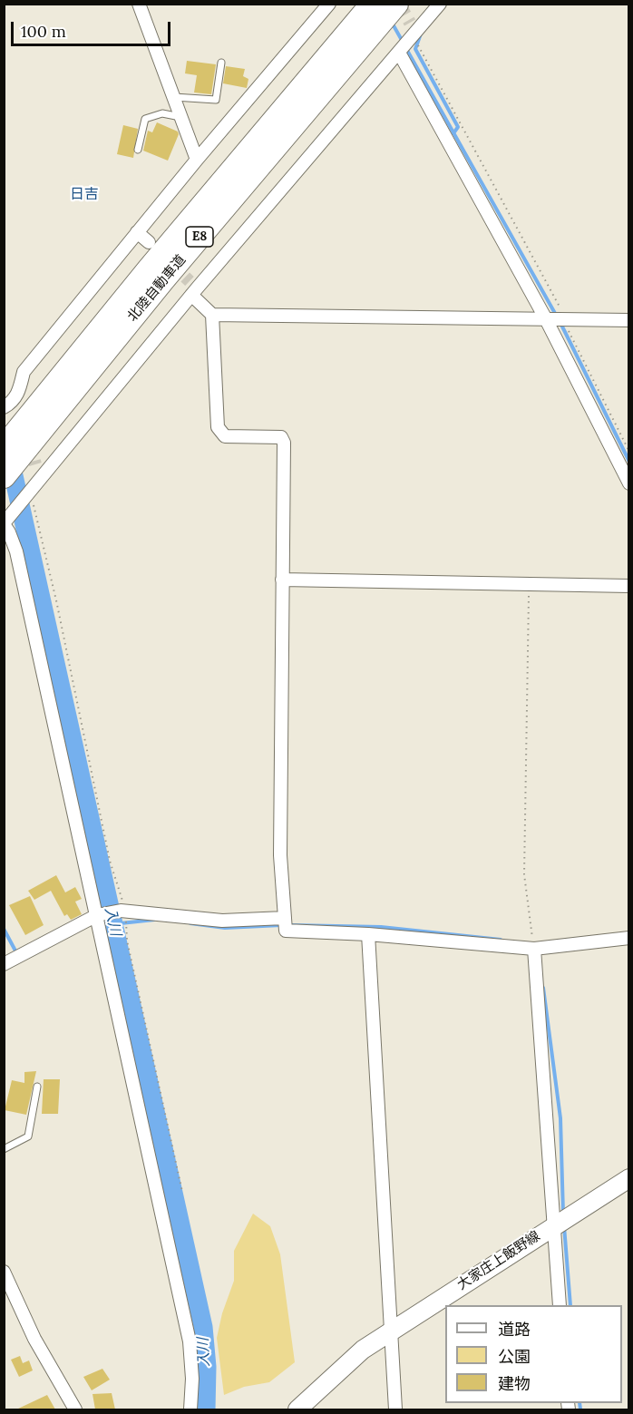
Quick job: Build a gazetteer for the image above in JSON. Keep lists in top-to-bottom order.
{
  "streets": {
    "highway": ["E8", "北陸自動車道"],
    "main road": ["大家庄上飯野線"]
  },
  "districts": ["日吉"],
  "water": ["入川"],
  "legend": ["道路", "公園", "建物"],
  "scale_bar": "100 m"
}
